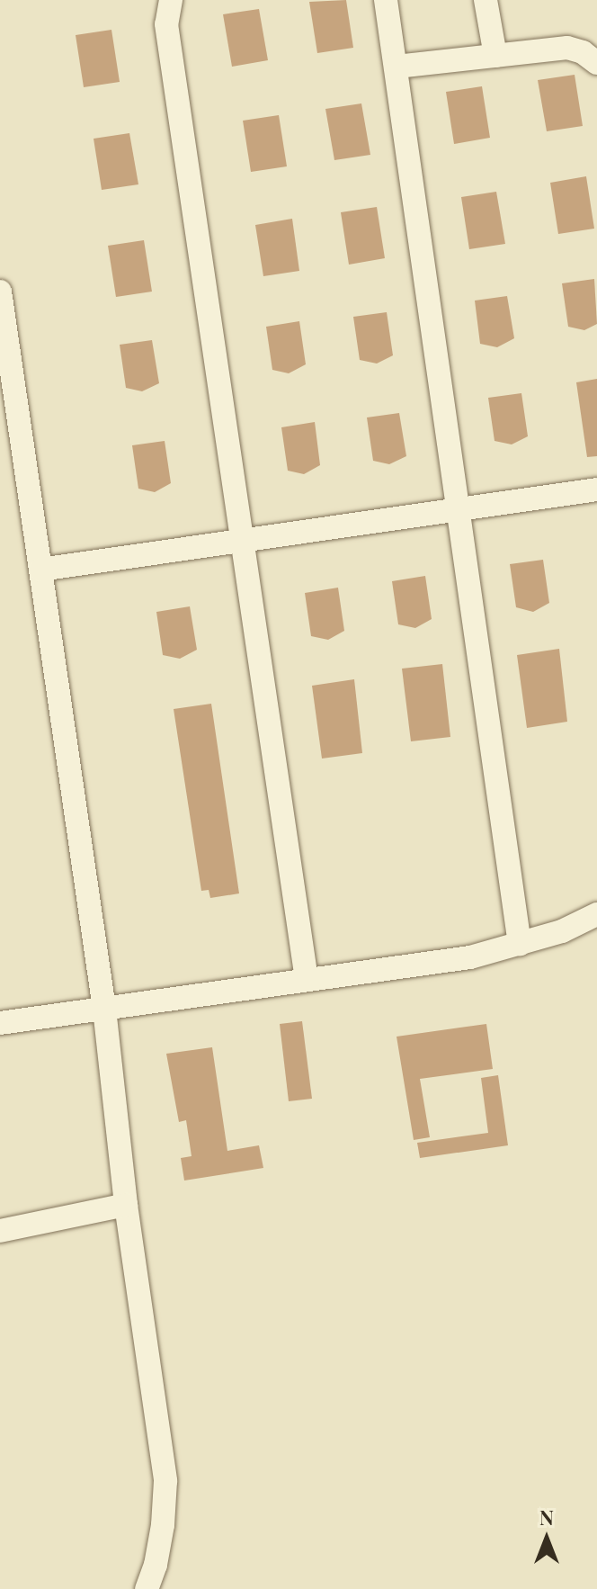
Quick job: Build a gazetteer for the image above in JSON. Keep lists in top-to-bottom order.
{
  "north": "top"
}
